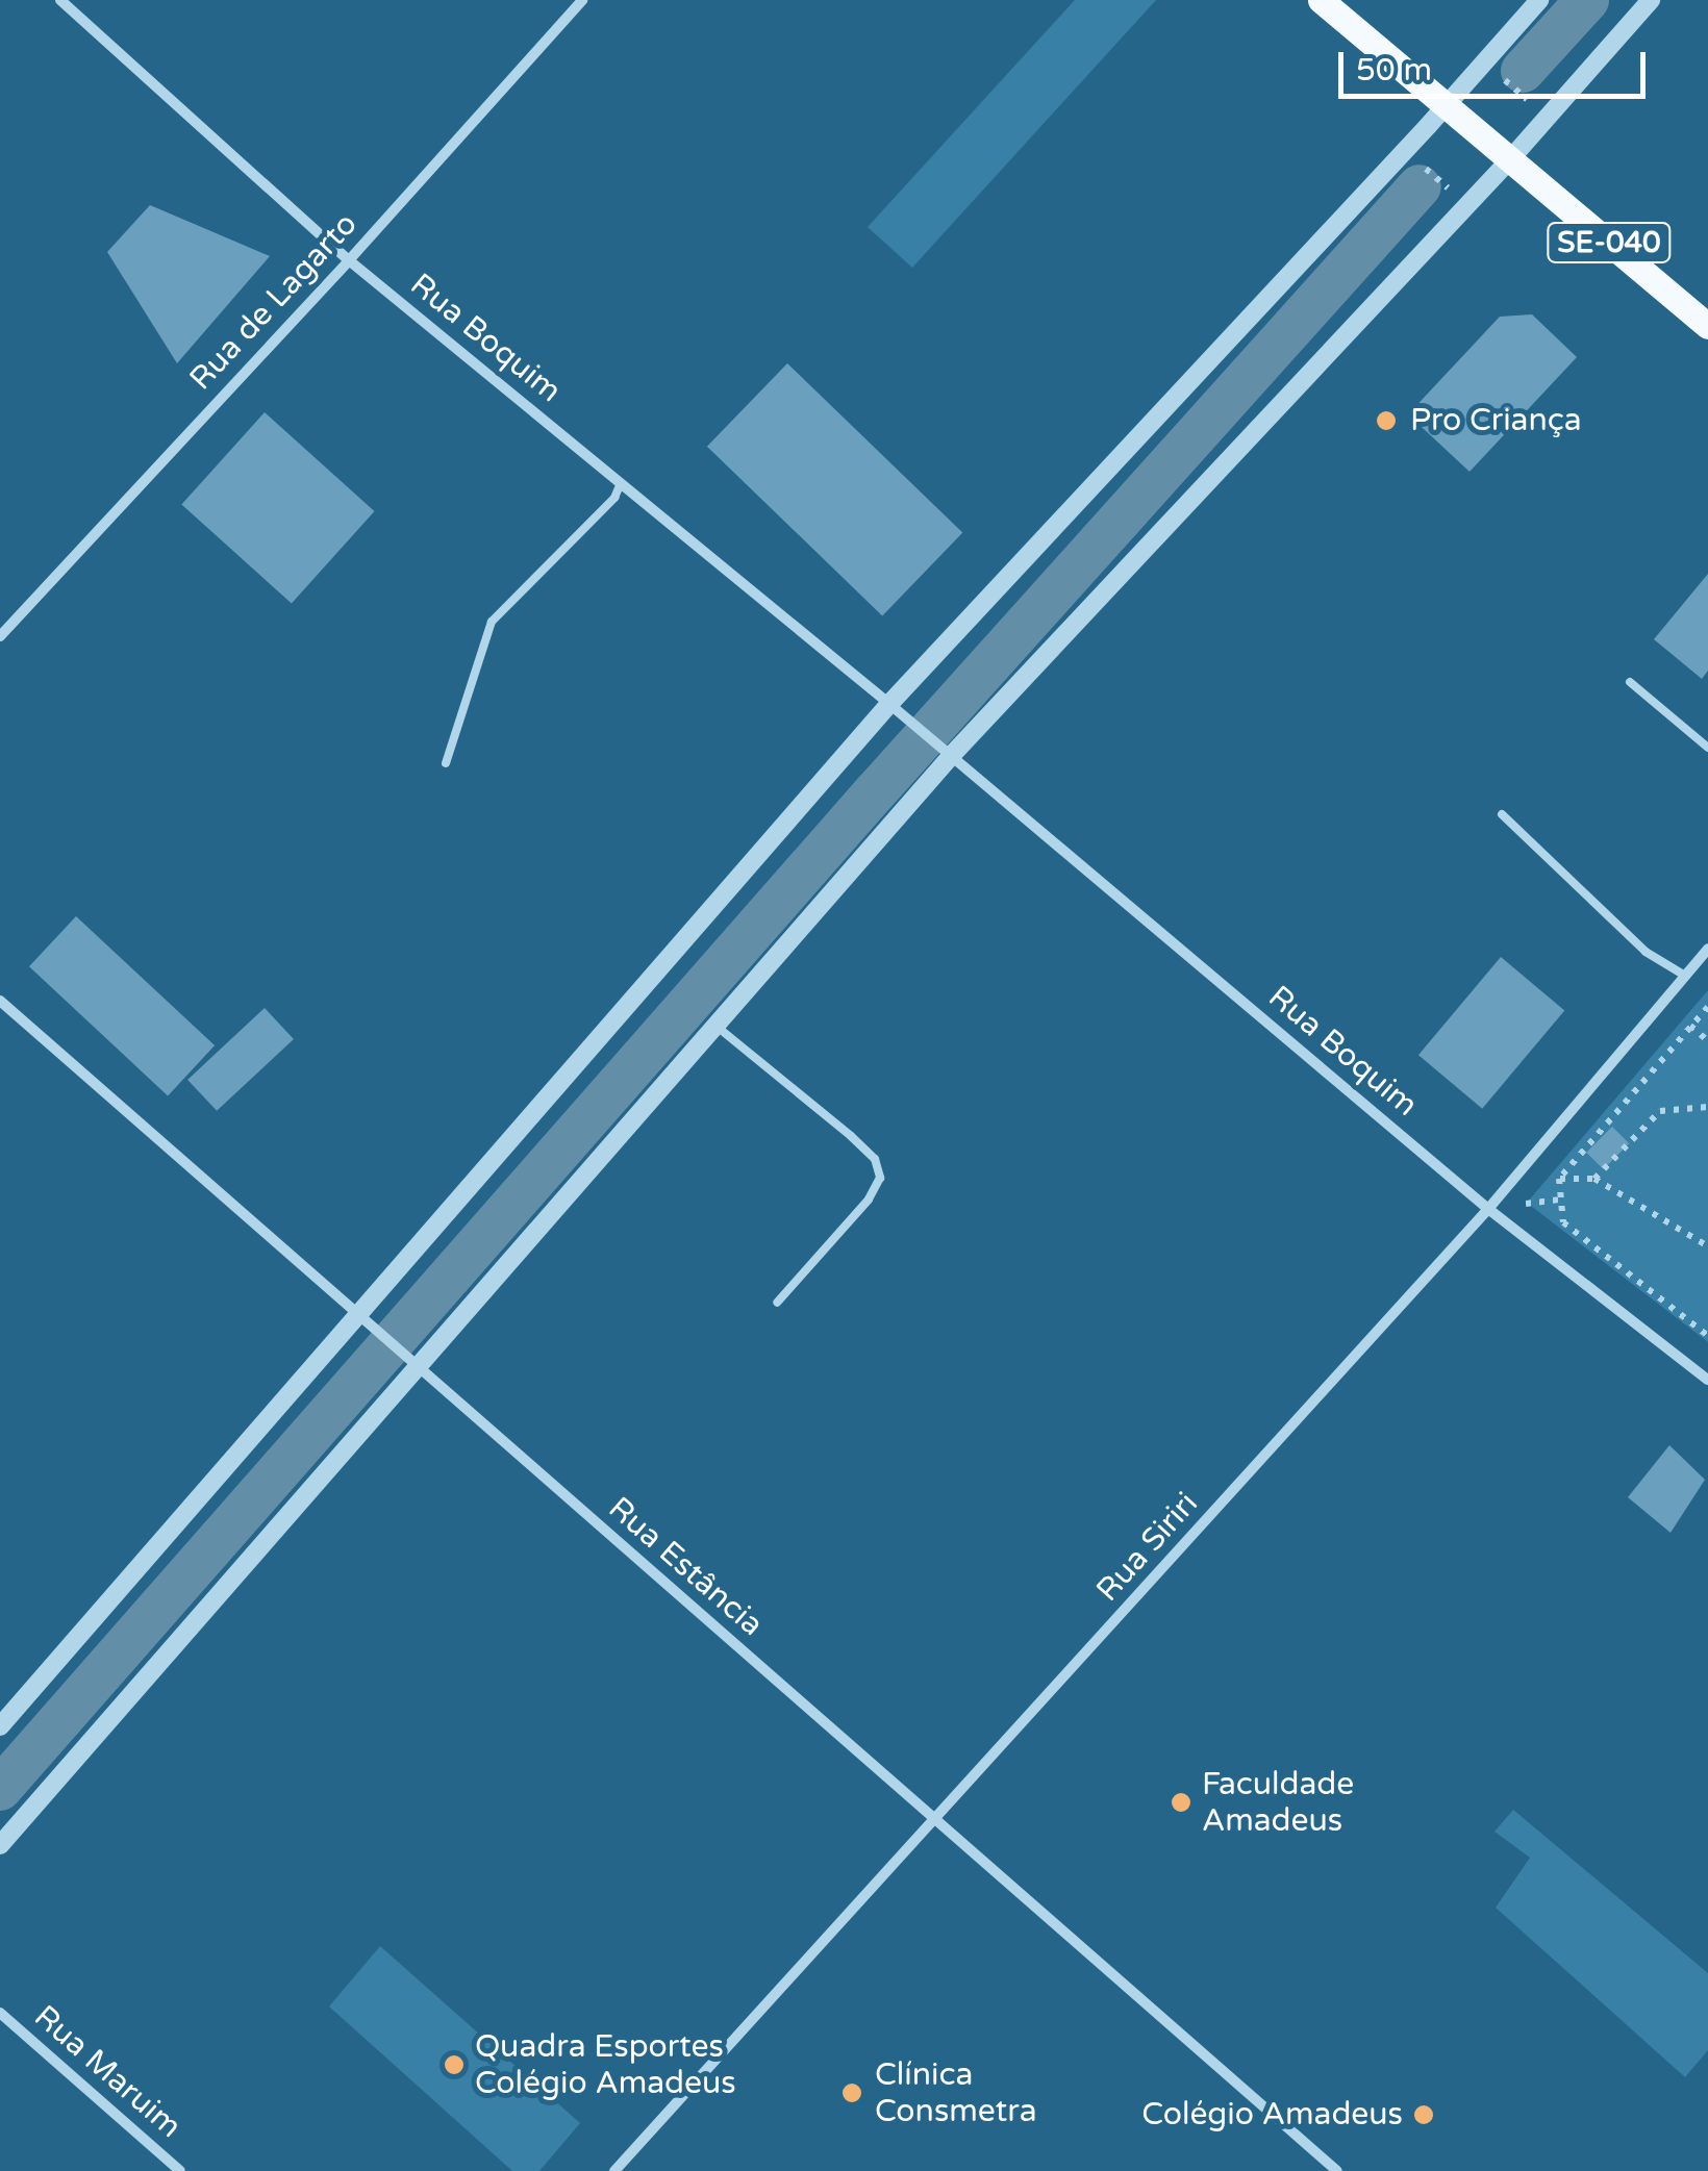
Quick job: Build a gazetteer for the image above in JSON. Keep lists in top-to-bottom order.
{
  "streets": {
    "main road": ["SE-040"],
    "street": [
      "Rua de Lagarto",
      "Rua Boquim",
      "Rua Siriri",
      "Rua Estância",
      "Rua Maruim"
    ]
  },
  "crossings": [
    ["Rua de Lagarto", "Rua Boquim"],
    ["Rua Boquim", "Rua Siriri"],
    ["Rua Siriri", "Rua Estância"]
  ],
  "places": [
    "Pro Criança",
    "Faculdade Amadeus",
    "Quadra Esportes Colégio Amadeus",
    "Clínica Consmetra",
    "Colégio Amadeus"
  ],
  "scale_bar": "50 m"
}
